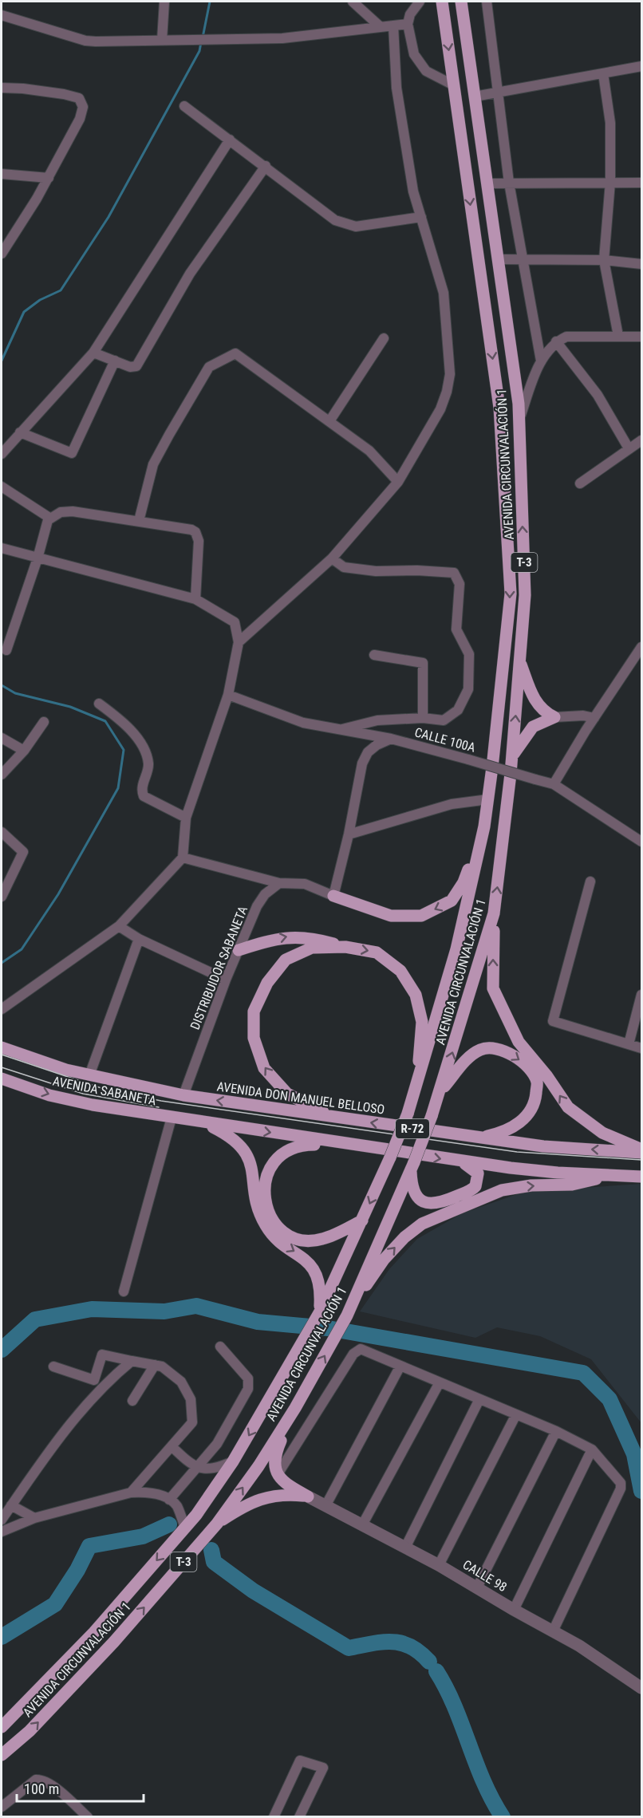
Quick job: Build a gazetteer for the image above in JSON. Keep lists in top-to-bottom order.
{
  "streets": {
    "main road": [
      "AVENIDA CIRCUNVALACIÓN 1",
      "T-3",
      "AVENIDA SABANETA",
      "AVENIDA DON MANUEL BELLOSO",
      "R-72"
    ],
    "street": ["CALLE 100A", "DISTRIBUIDOR SABANETA", "CALLE 98"]
  },
  "crossings": [
    ["DISTRIBUIDOR SABANETA", "AVENIDA SABANETA"],
    ["DISTRIBUIDOR SABANETA", "AVENIDA DON MANUEL BELLOSO"],
    ["AVENIDA SABANETA", "AVENIDA DON MANUEL BELLOSO"],
    ["AVENIDA SABANETA", "R-72"]
  ],
  "scale_bar": "100 m"
}
